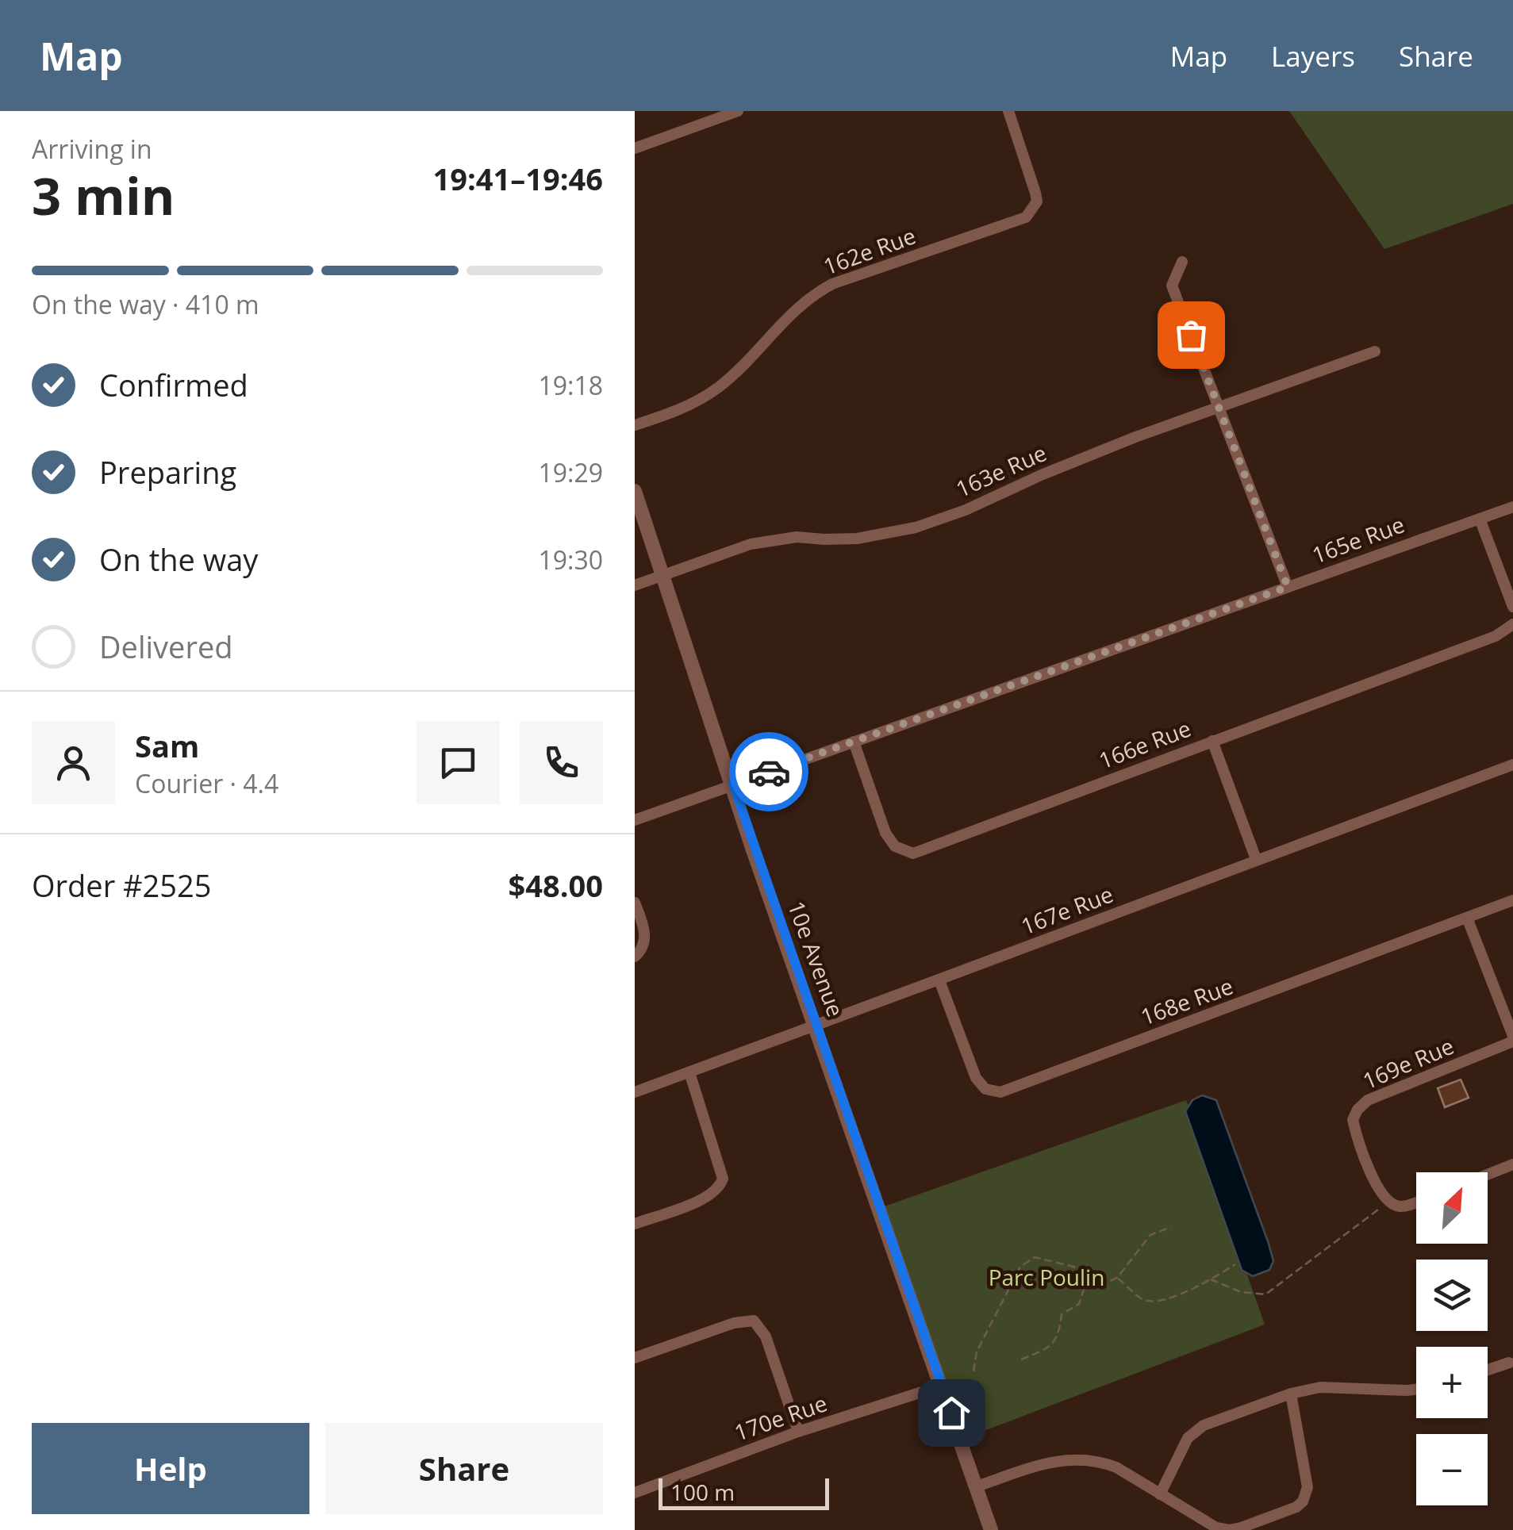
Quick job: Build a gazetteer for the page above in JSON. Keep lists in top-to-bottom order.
{
  "streets": {
    "street": [
      "162e Rue",
      "163e Rue",
      "165e Rue",
      "166e Rue",
      "167e Rue",
      "10e Avenue",
      "168e Rue",
      "169e Rue",
      "170e Rue"
    ]
  },
  "crossings": [
    ["163e Rue", "10e Avenue"],
    ["165e Rue", "166e Rue"],
    ["165e Rue", "10e Avenue"],
    ["167e Rue", "10e Avenue"],
    ["167e Rue", "168e Rue"],
    ["10e Avenue", "170e Rue"],
    ["168e Rue", "169e Rue"]
  ],
  "parks": ["Parc Poulin"],
  "scale_bar": "100 m",
  "north": "top right",
  "page": {
    "header": "Map",
    "nav": ["Map", "Layers", "Share"],
    "heading": ["3 min", "Arriving in", "19:41–19:46"],
    "panel": [
      "Sam",
      "Courier · 4.4",
      "Order #2525",
      "$48.00"
    ],
    "bar": "On the way · 410 m",
    "list": [
      ["Confirmed", "19:18"],
      ["Preparing", "19:29"],
      ["On the way", "19:30"],
      "Delivered"
    ],
    "map_buttons": ["+", "−"],
    "buttons": ["Help", "Share"],
    "scale": "100 m"
  }
}
